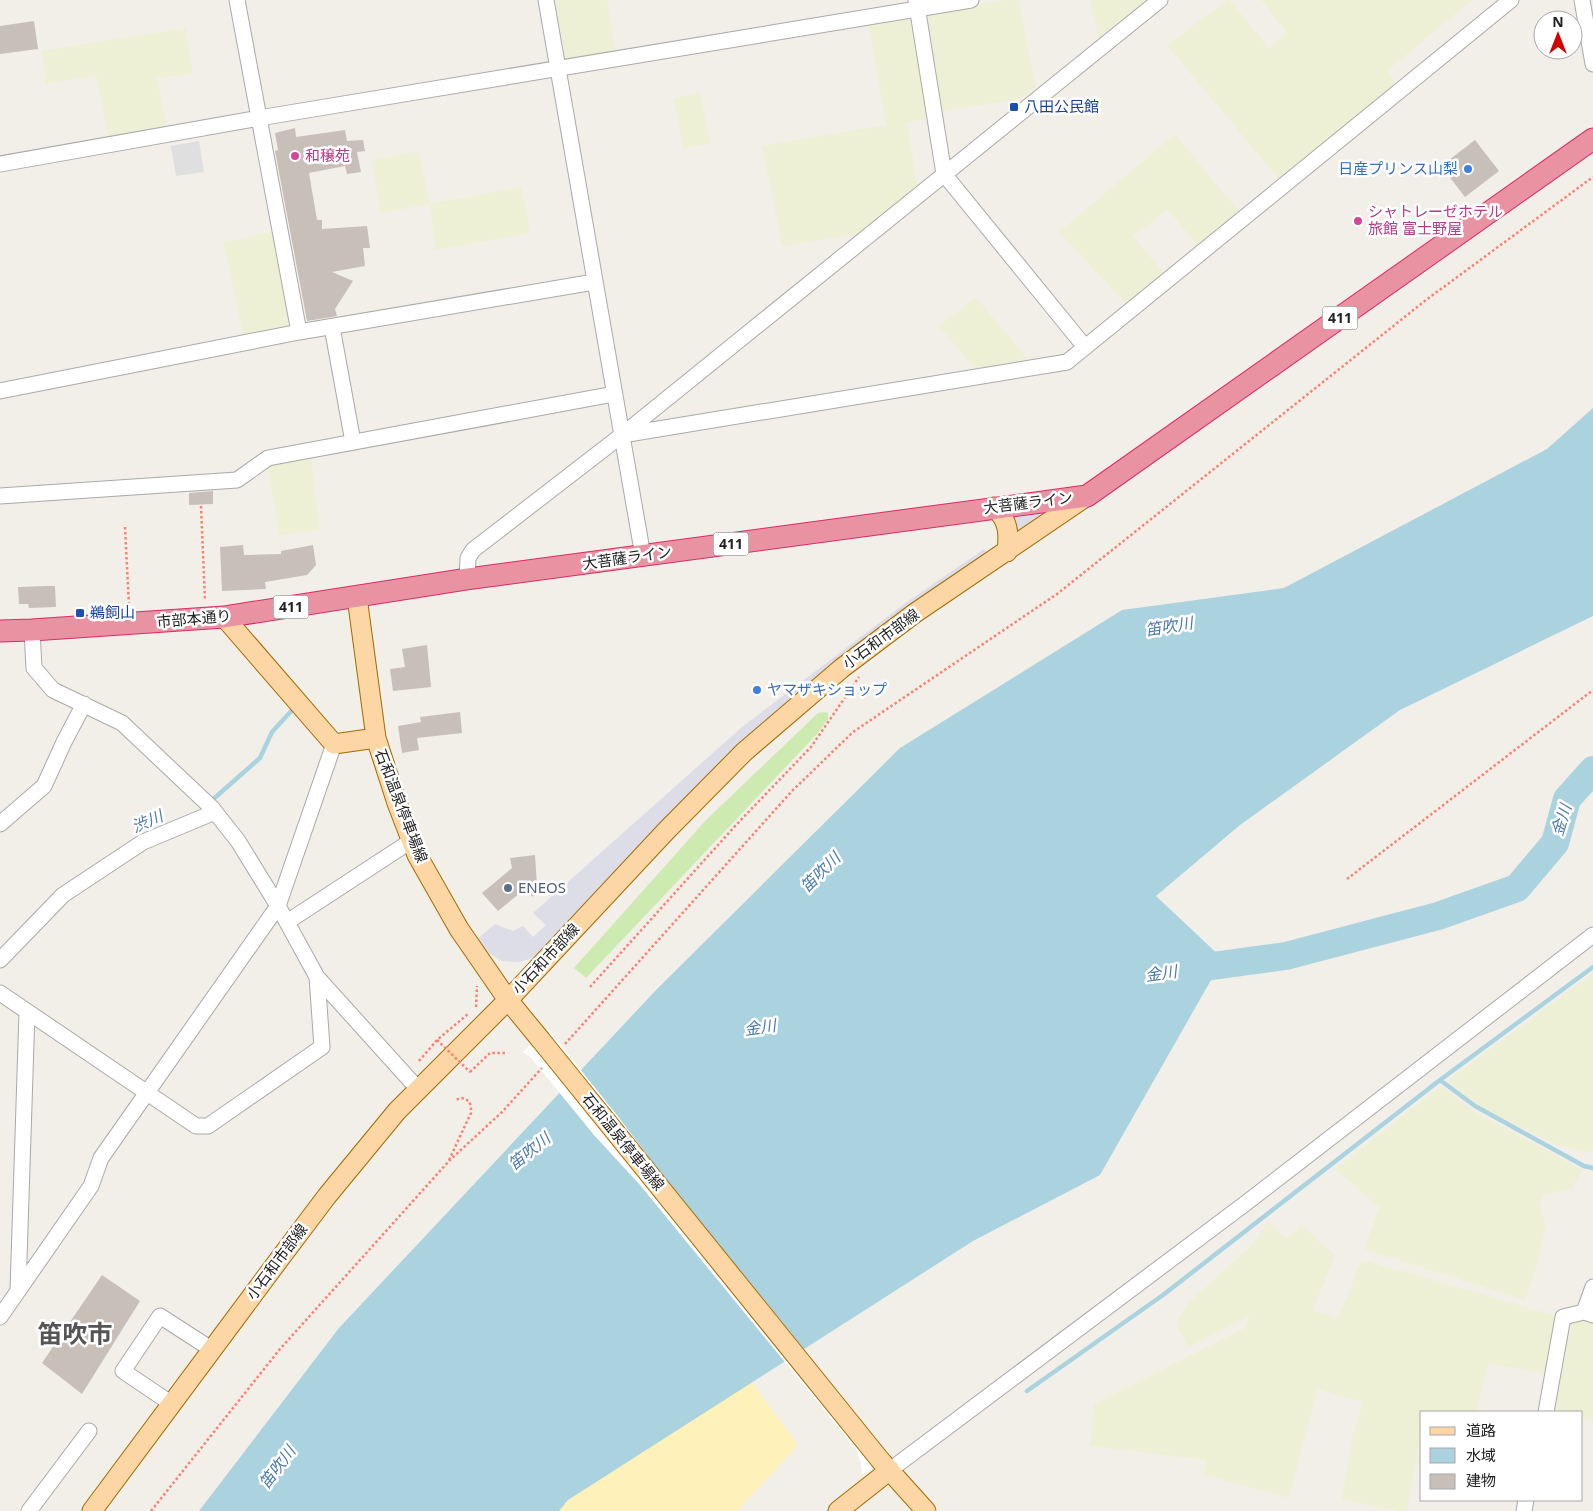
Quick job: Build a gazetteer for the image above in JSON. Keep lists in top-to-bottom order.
{
  "streets": {
    "highway": ["411", "大菩薩ライン", "市部本通り"],
    "main road": ["小石和市部線", "石和温泉停車場線"]
  },
  "crossings": [
    ["大菩薩ライン", "市部本通り"],
    ["大菩薩ライン", "小石和市部線"],
    ["大菩薩ライン", "石和温泉停車場線"],
    ["市部本通り", "石和温泉停車場線"],
    ["小石和市部線", "石和温泉停車場線"]
  ],
  "districts": ["笛吹市"],
  "water": ["笛吹川", "金川", "渋川"],
  "places": {
    "transit": ["八田公民館", "鵜飼山"],
    "other": [
      "和穣苑",
      "日産プリンス山梨",
      "シャトレーゼホテル 旅館 富士野屋",
      "ヤマザキショップ",
      "ENEOS"
    ]
  },
  "legend": ["道路", "水域", "建物"],
  "north": "top"
}
